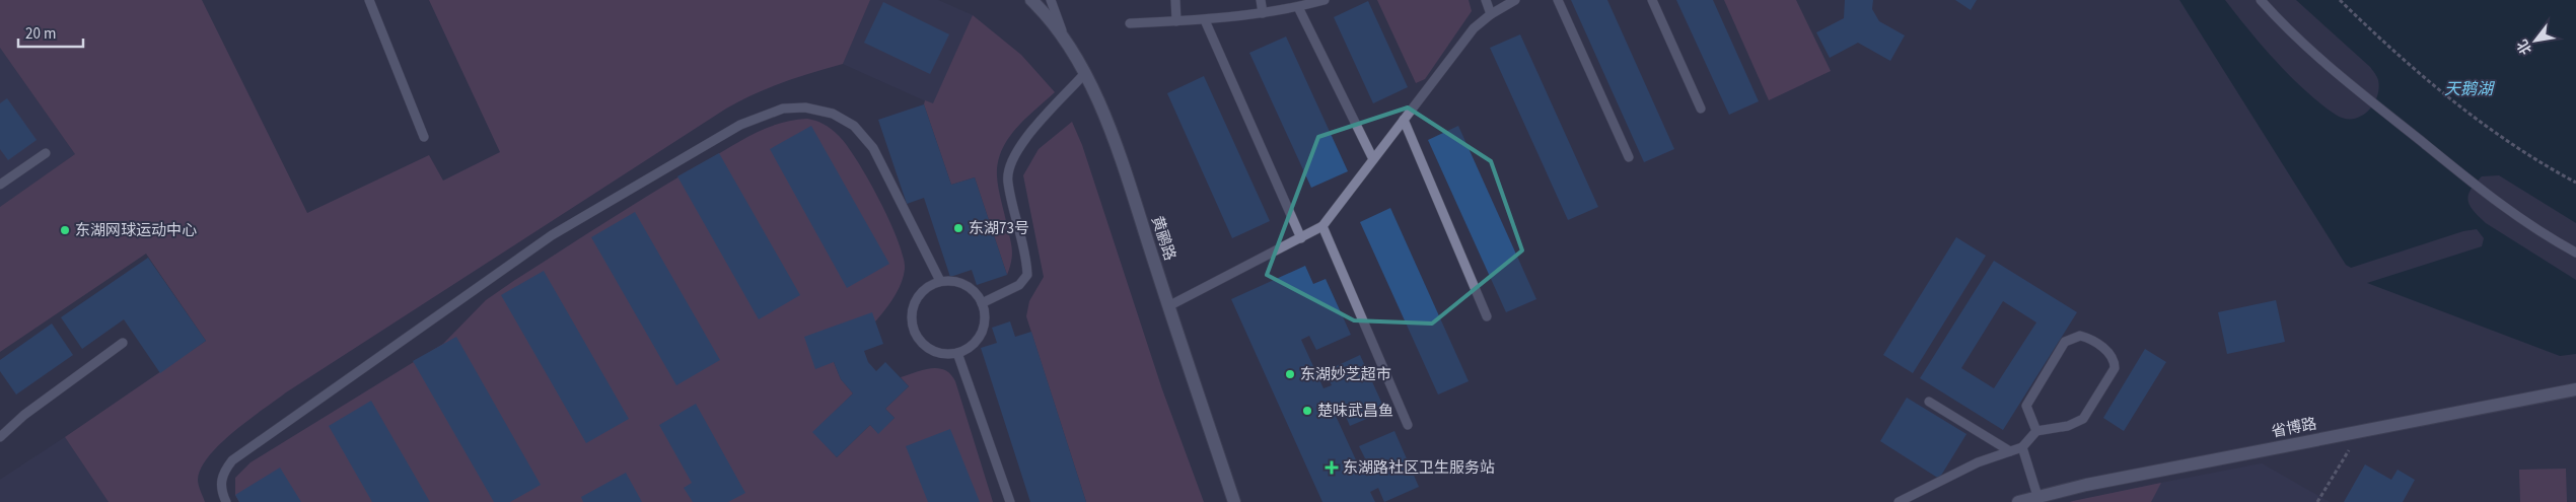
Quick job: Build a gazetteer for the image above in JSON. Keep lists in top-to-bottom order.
{
  "streets": {
    "street": ["黄鹂路", "省博路"]
  },
  "water": ["天鹅湖"],
  "places": {
    "other": [
      "东湖73号",
      "东湖网球运动中心",
      "东湖妙芝超市",
      "楚味武昌鱼"
    ],
    "health": ["东湖路社区卫生服务站"]
  },
  "scale_bar": "20 m",
  "north": "bottom left"
}
